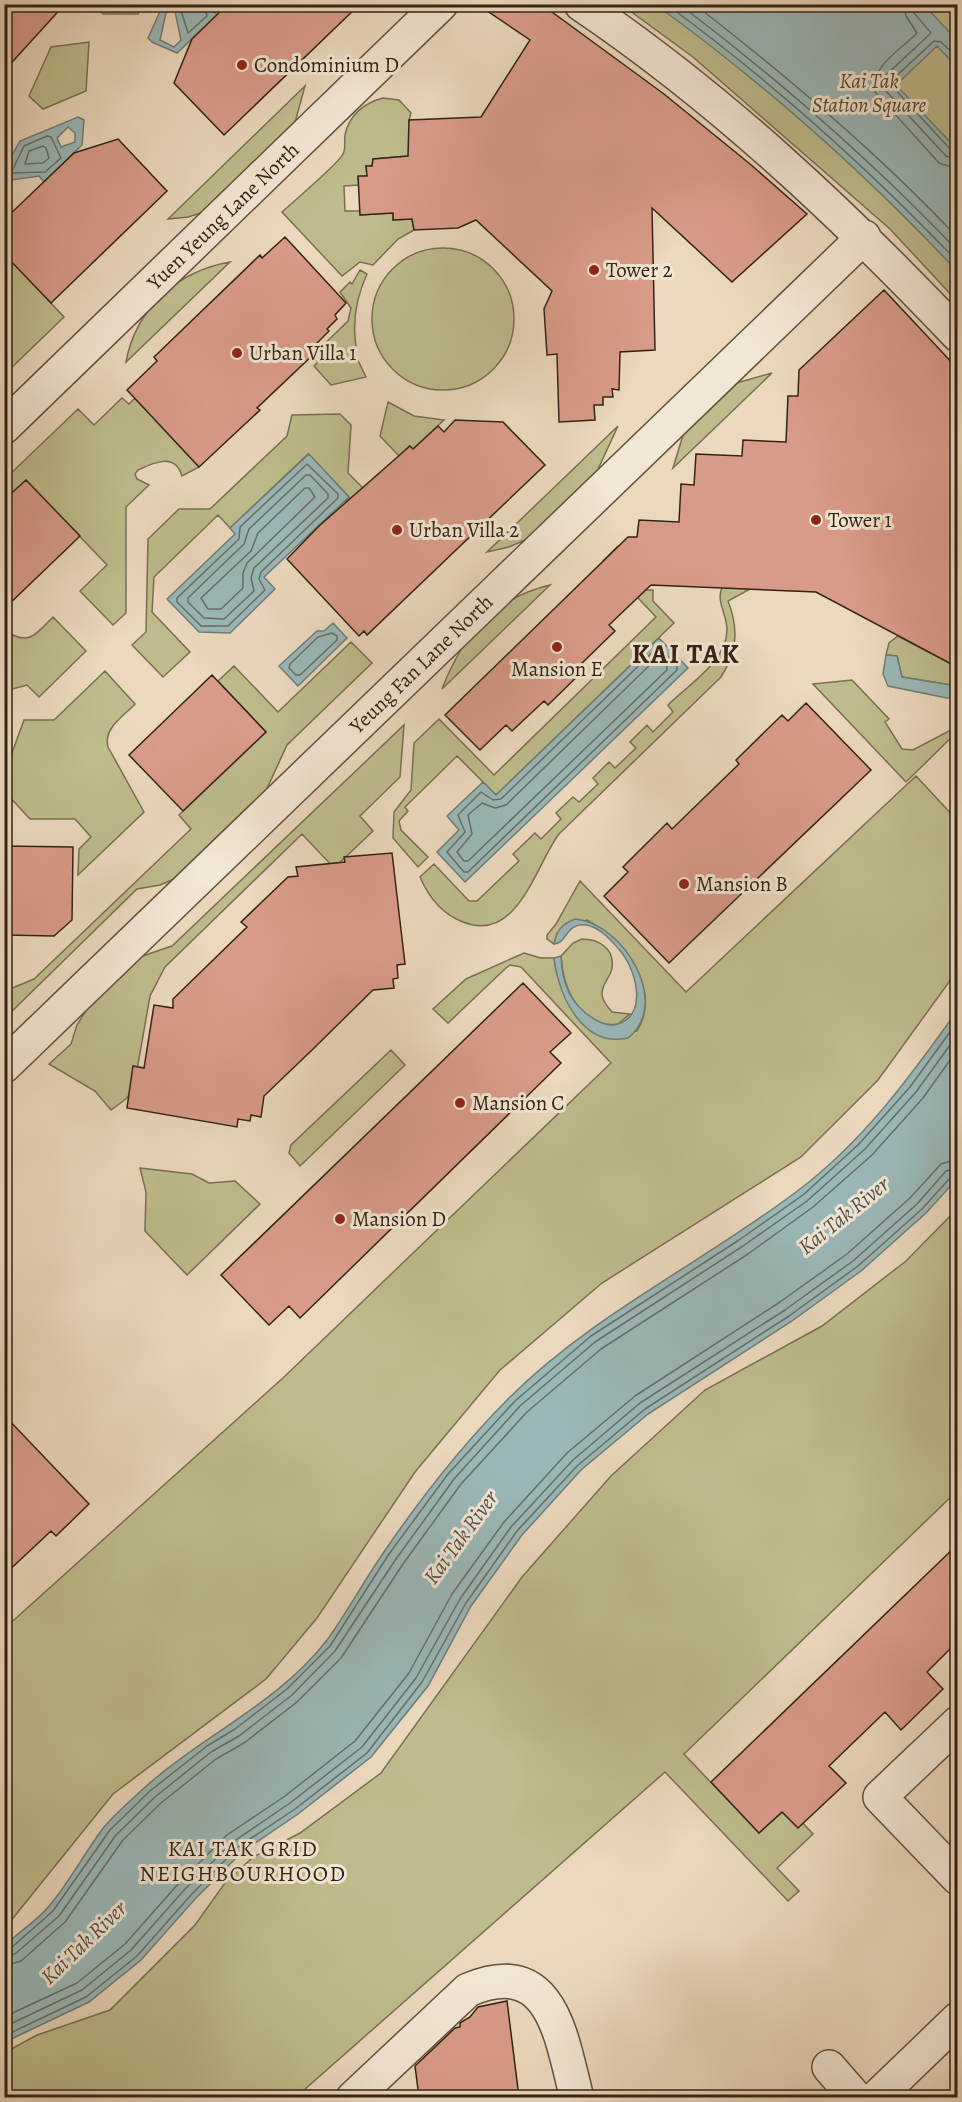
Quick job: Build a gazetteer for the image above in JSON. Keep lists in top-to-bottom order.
{
  "streets": {
    "street": ["Yuen Yeung Lane North", "Yeung Fan Lane North"]
  },
  "districts": ["KAI TAK", "KAI TAK GRID NEIGHBOURHOOD"],
  "water": ["Kai Tak River"],
  "parks": ["Kai Tak Station Square"],
  "places": [
    "Condominium D",
    "Tower 2",
    "Urban Villa 1",
    "Tower 1",
    "Urban Villa 2",
    "Mansion E",
    "Mansion B",
    "Mansion C",
    "Mansion D"
  ]
}
